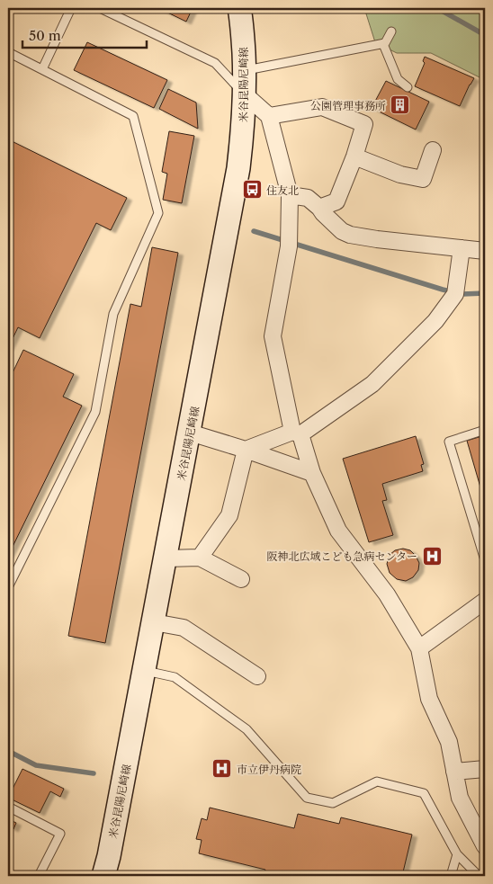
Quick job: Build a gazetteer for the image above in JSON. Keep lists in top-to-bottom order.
{
  "streets": {
    "main road": ["米谷昆陽尼崎線"]
  },
  "places": {
    "building": ["公園管理事務所"],
    "bus stop": ["住友北"],
    "hospital": ["阪神北広域こども急病センター", "市立伊丹病院"]
  },
  "scale_bar": "50 m"
}
